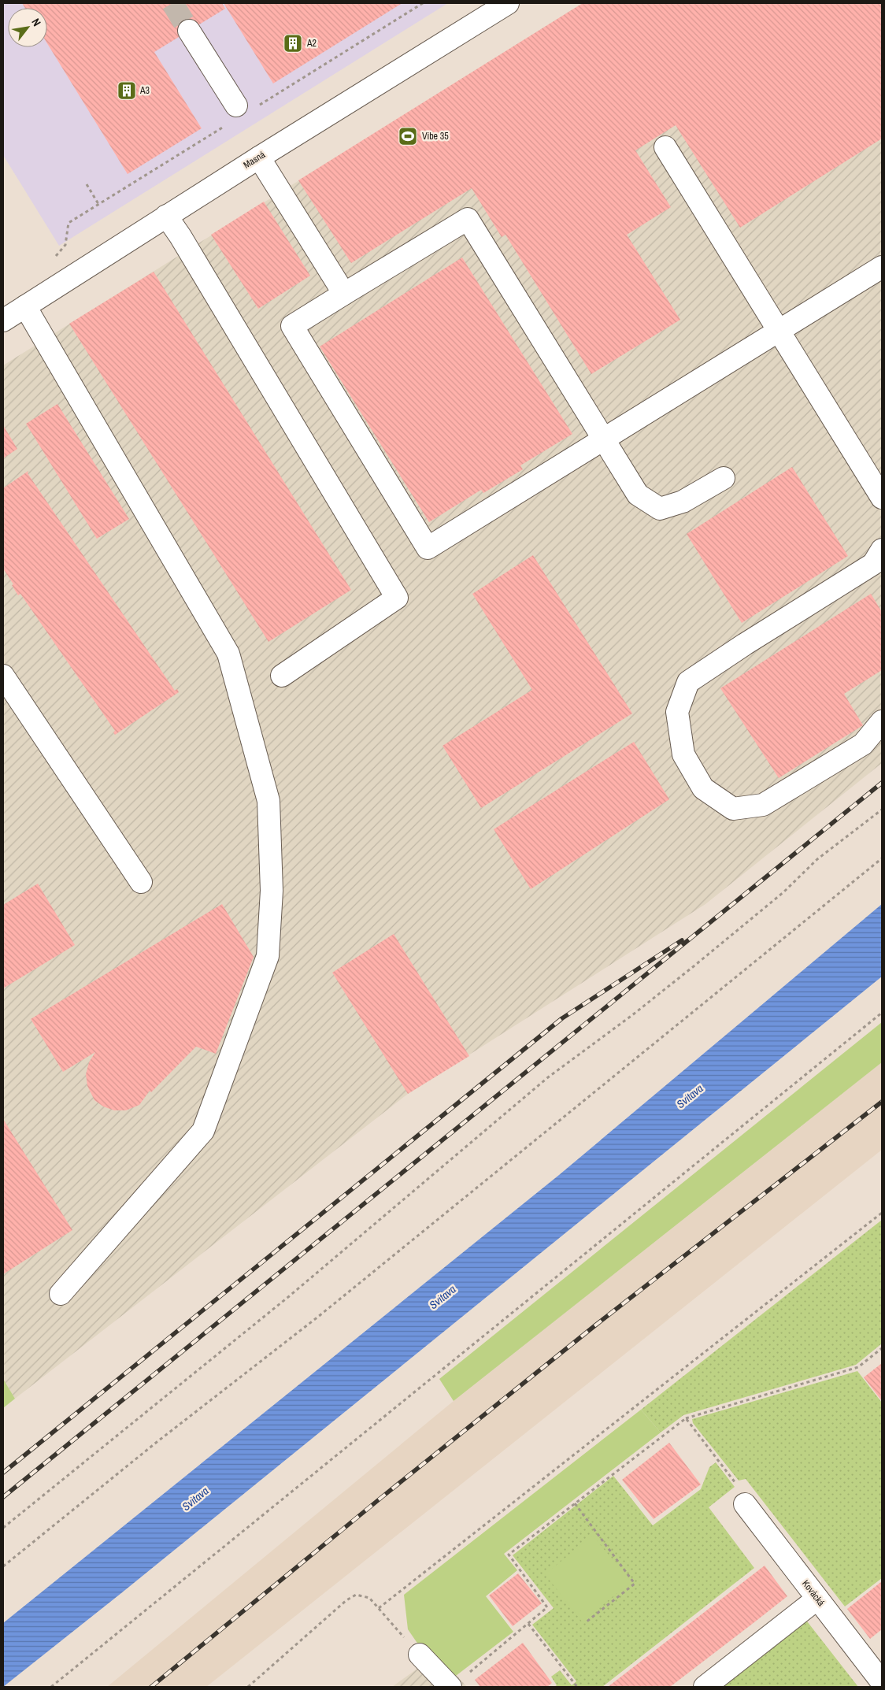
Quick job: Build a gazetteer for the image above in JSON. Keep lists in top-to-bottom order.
{
  "streets": {
    "street": ["Masná", "Kovácká"]
  },
  "water": ["Svitava"],
  "places": {
    "building": ["A2", "A3"],
    "sports": ["Vibe 35"]
  },
  "north": "top right"
}
